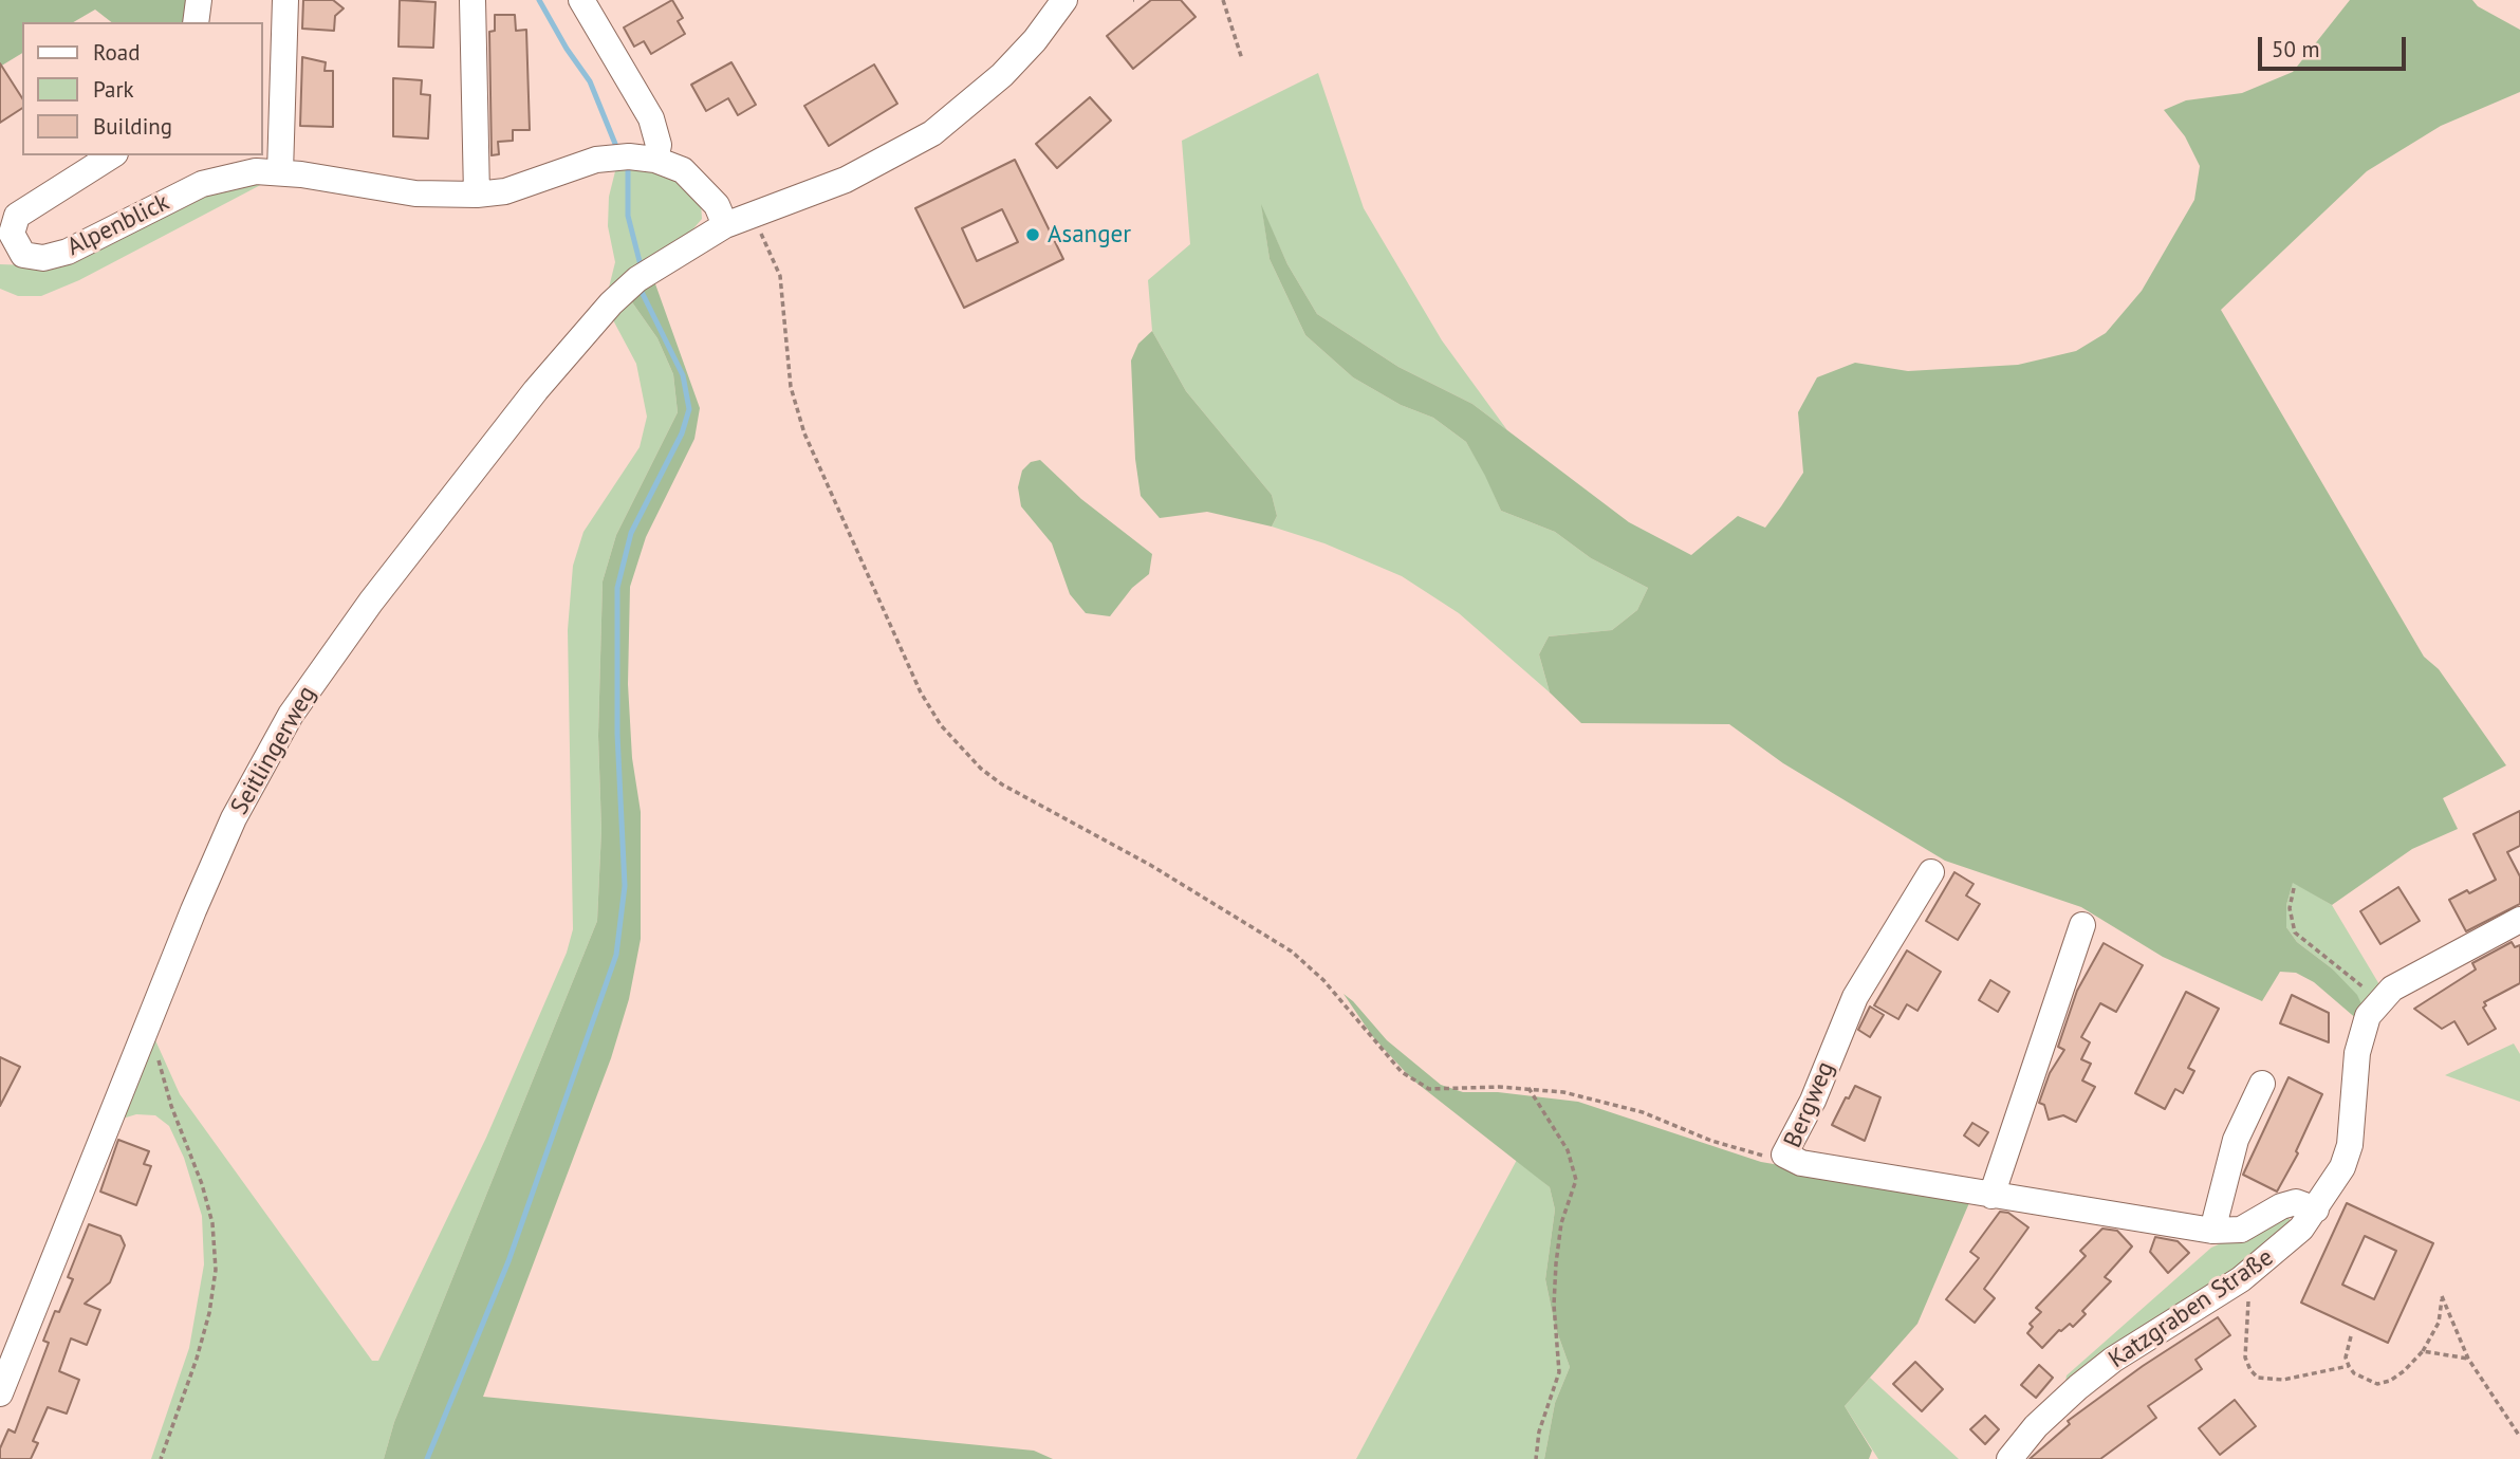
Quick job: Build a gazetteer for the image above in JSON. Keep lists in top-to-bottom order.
{
  "streets": {
    "street": [
      "Alpenblick",
      "Seitlingerweg",
      "Bergweg",
      "Katzgraben Straße"
    ]
  },
  "crossings": [
    ["Alpenblick", "Seitlingerweg"],
    ["Bergweg", "Katzgraben Straße"]
  ],
  "places": ["Asanger"],
  "legend": ["Road", "Park", "Building"],
  "scale_bar": "50 m"
}
